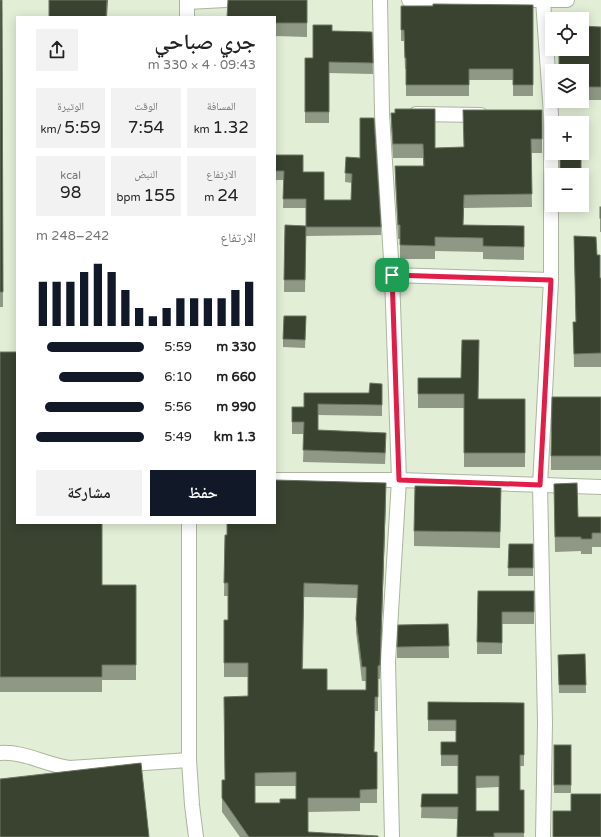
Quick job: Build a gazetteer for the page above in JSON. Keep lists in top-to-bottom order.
{
  "page": {
    "map_buttons": ["+", "−"],
    "heading": ["جري صباحي", "09:43 · 4 × 330 m"],
    "stats": [
      ["المسافة", "1.32 km"],
      ["الوقت", "7:54"],
      ["الوتيرة", "5:59 /km"],
      ["الارتفاع", "24 m"],
      ["النبض", "155 bpm"],
      ["kcal", "98"]
    ],
    "chart": ["الارتفاع", "242–248 m"],
    "list": [
      {
        "name": "330 m",
        "note": "5:59"
      },
      {
        "name": "660 m",
        "note": "6:10"
      },
      {
        "name": "990 m",
        "note": "5:56"
      },
      {
        "name": "1.3 km",
        "note": "5:49"
      }
    ],
    "buttons": ["حفظ", "مشاركة"]
  }
}
